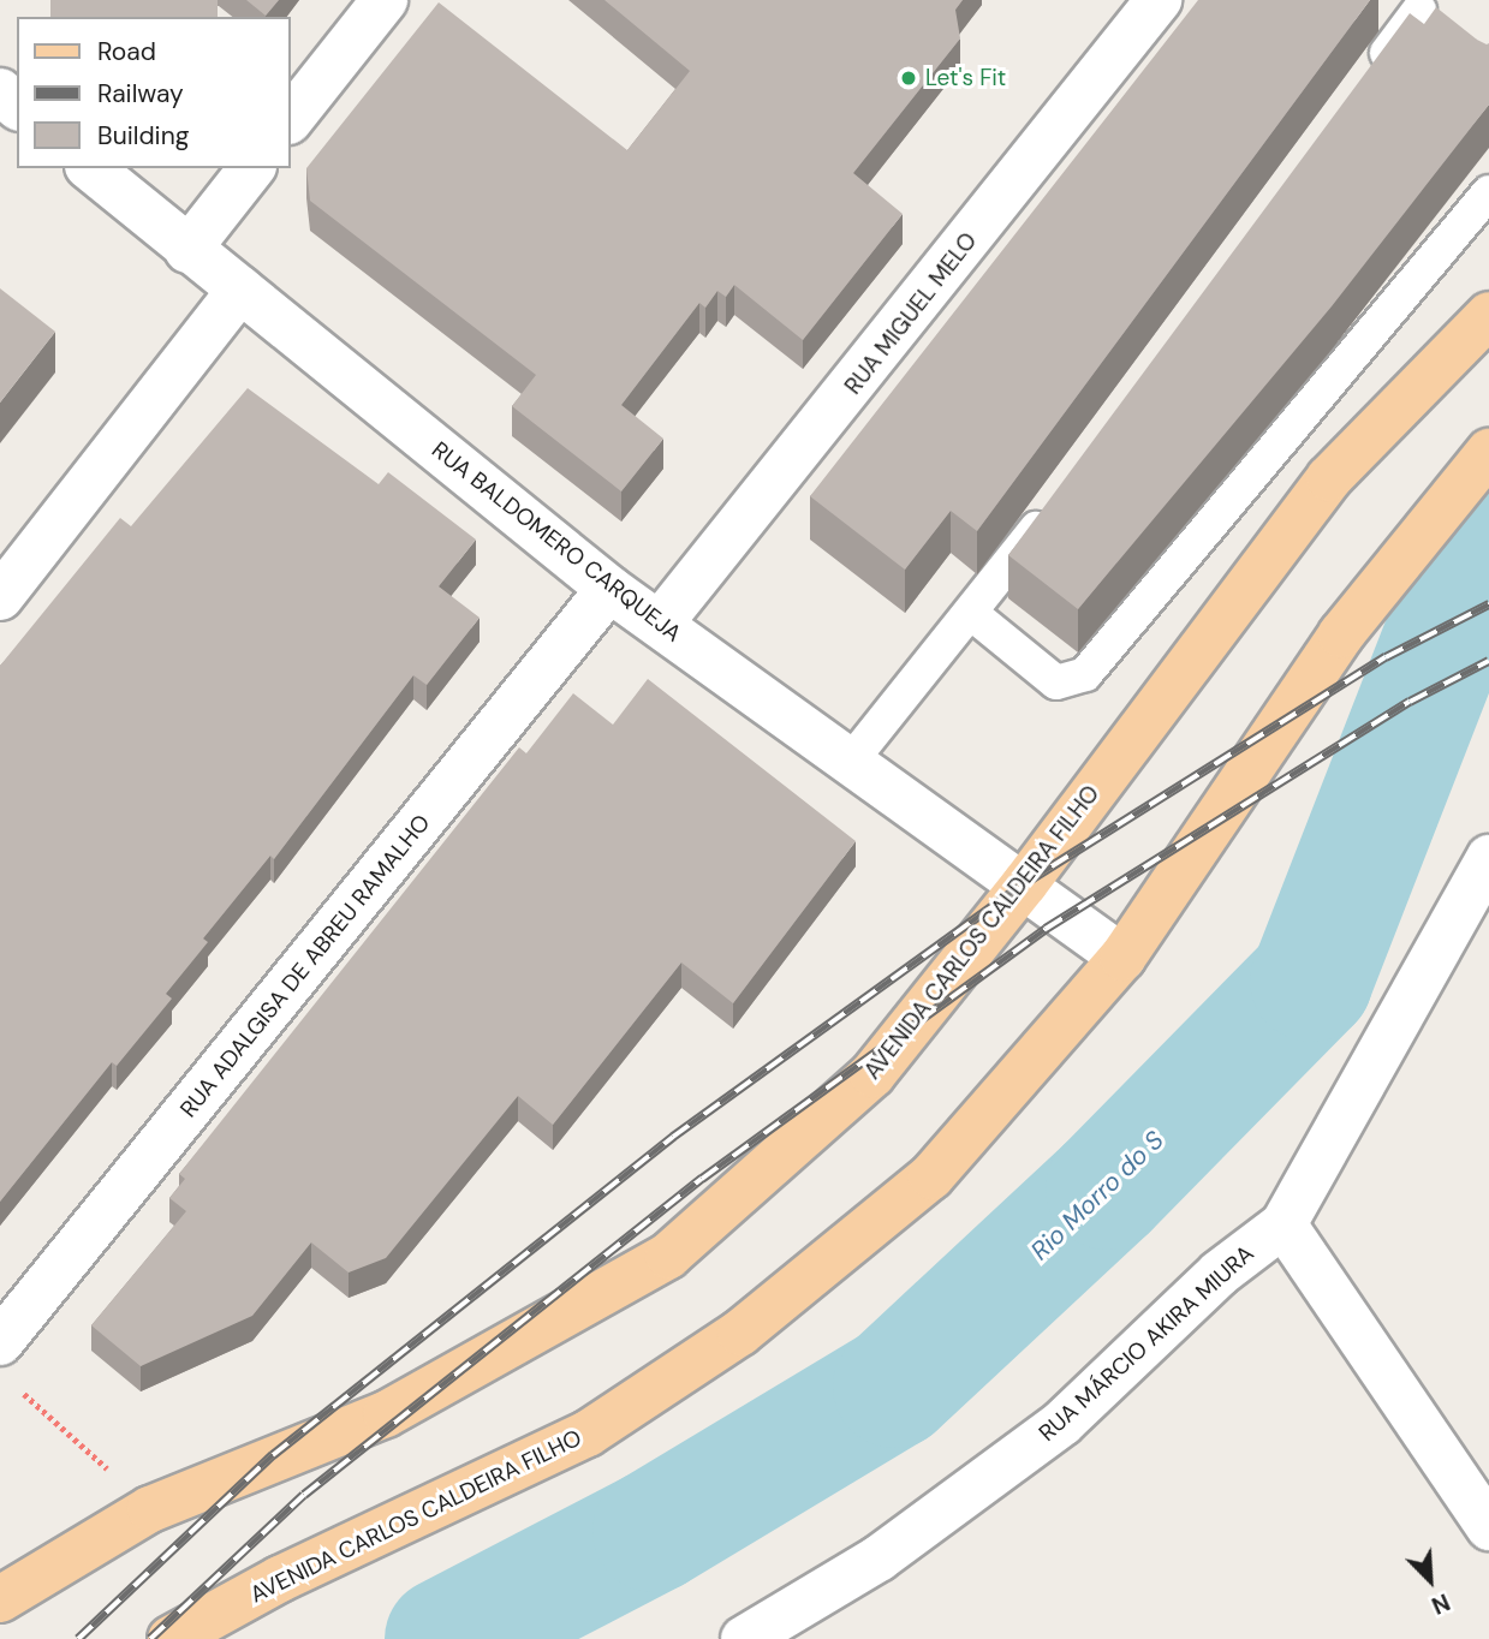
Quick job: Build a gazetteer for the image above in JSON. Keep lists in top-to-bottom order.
{
  "streets": {
    "main road": ["AVENIDA CARLOS CALDEIRA FILHO"],
    "street": [
      "RUA MIGUEL MELO",
      "RUA BALDOMERO CARQUEJA",
      "RUA ADALGISA DE ABREU RAMALHO",
      "RUA MÁRCIO AKIRA MIURA"
    ]
  },
  "crossings": [
    ["RUA MIGUEL MELO", "RUA BALDOMERO CARQUEJA"],
    ["RUA BALDOMERO CARQUEJA", "AVENIDA CARLOS CALDEIRA FILHO"],
    ["RUA BALDOMERO CARQUEJA", "RUA ADALGISA DE ABREU RAMALHO"]
  ],
  "water": ["Rio Morro do S"],
  "places": ["Let's Fit"],
  "legend": ["Road", "Railway", "Building"],
  "north": "bottom right"
}
